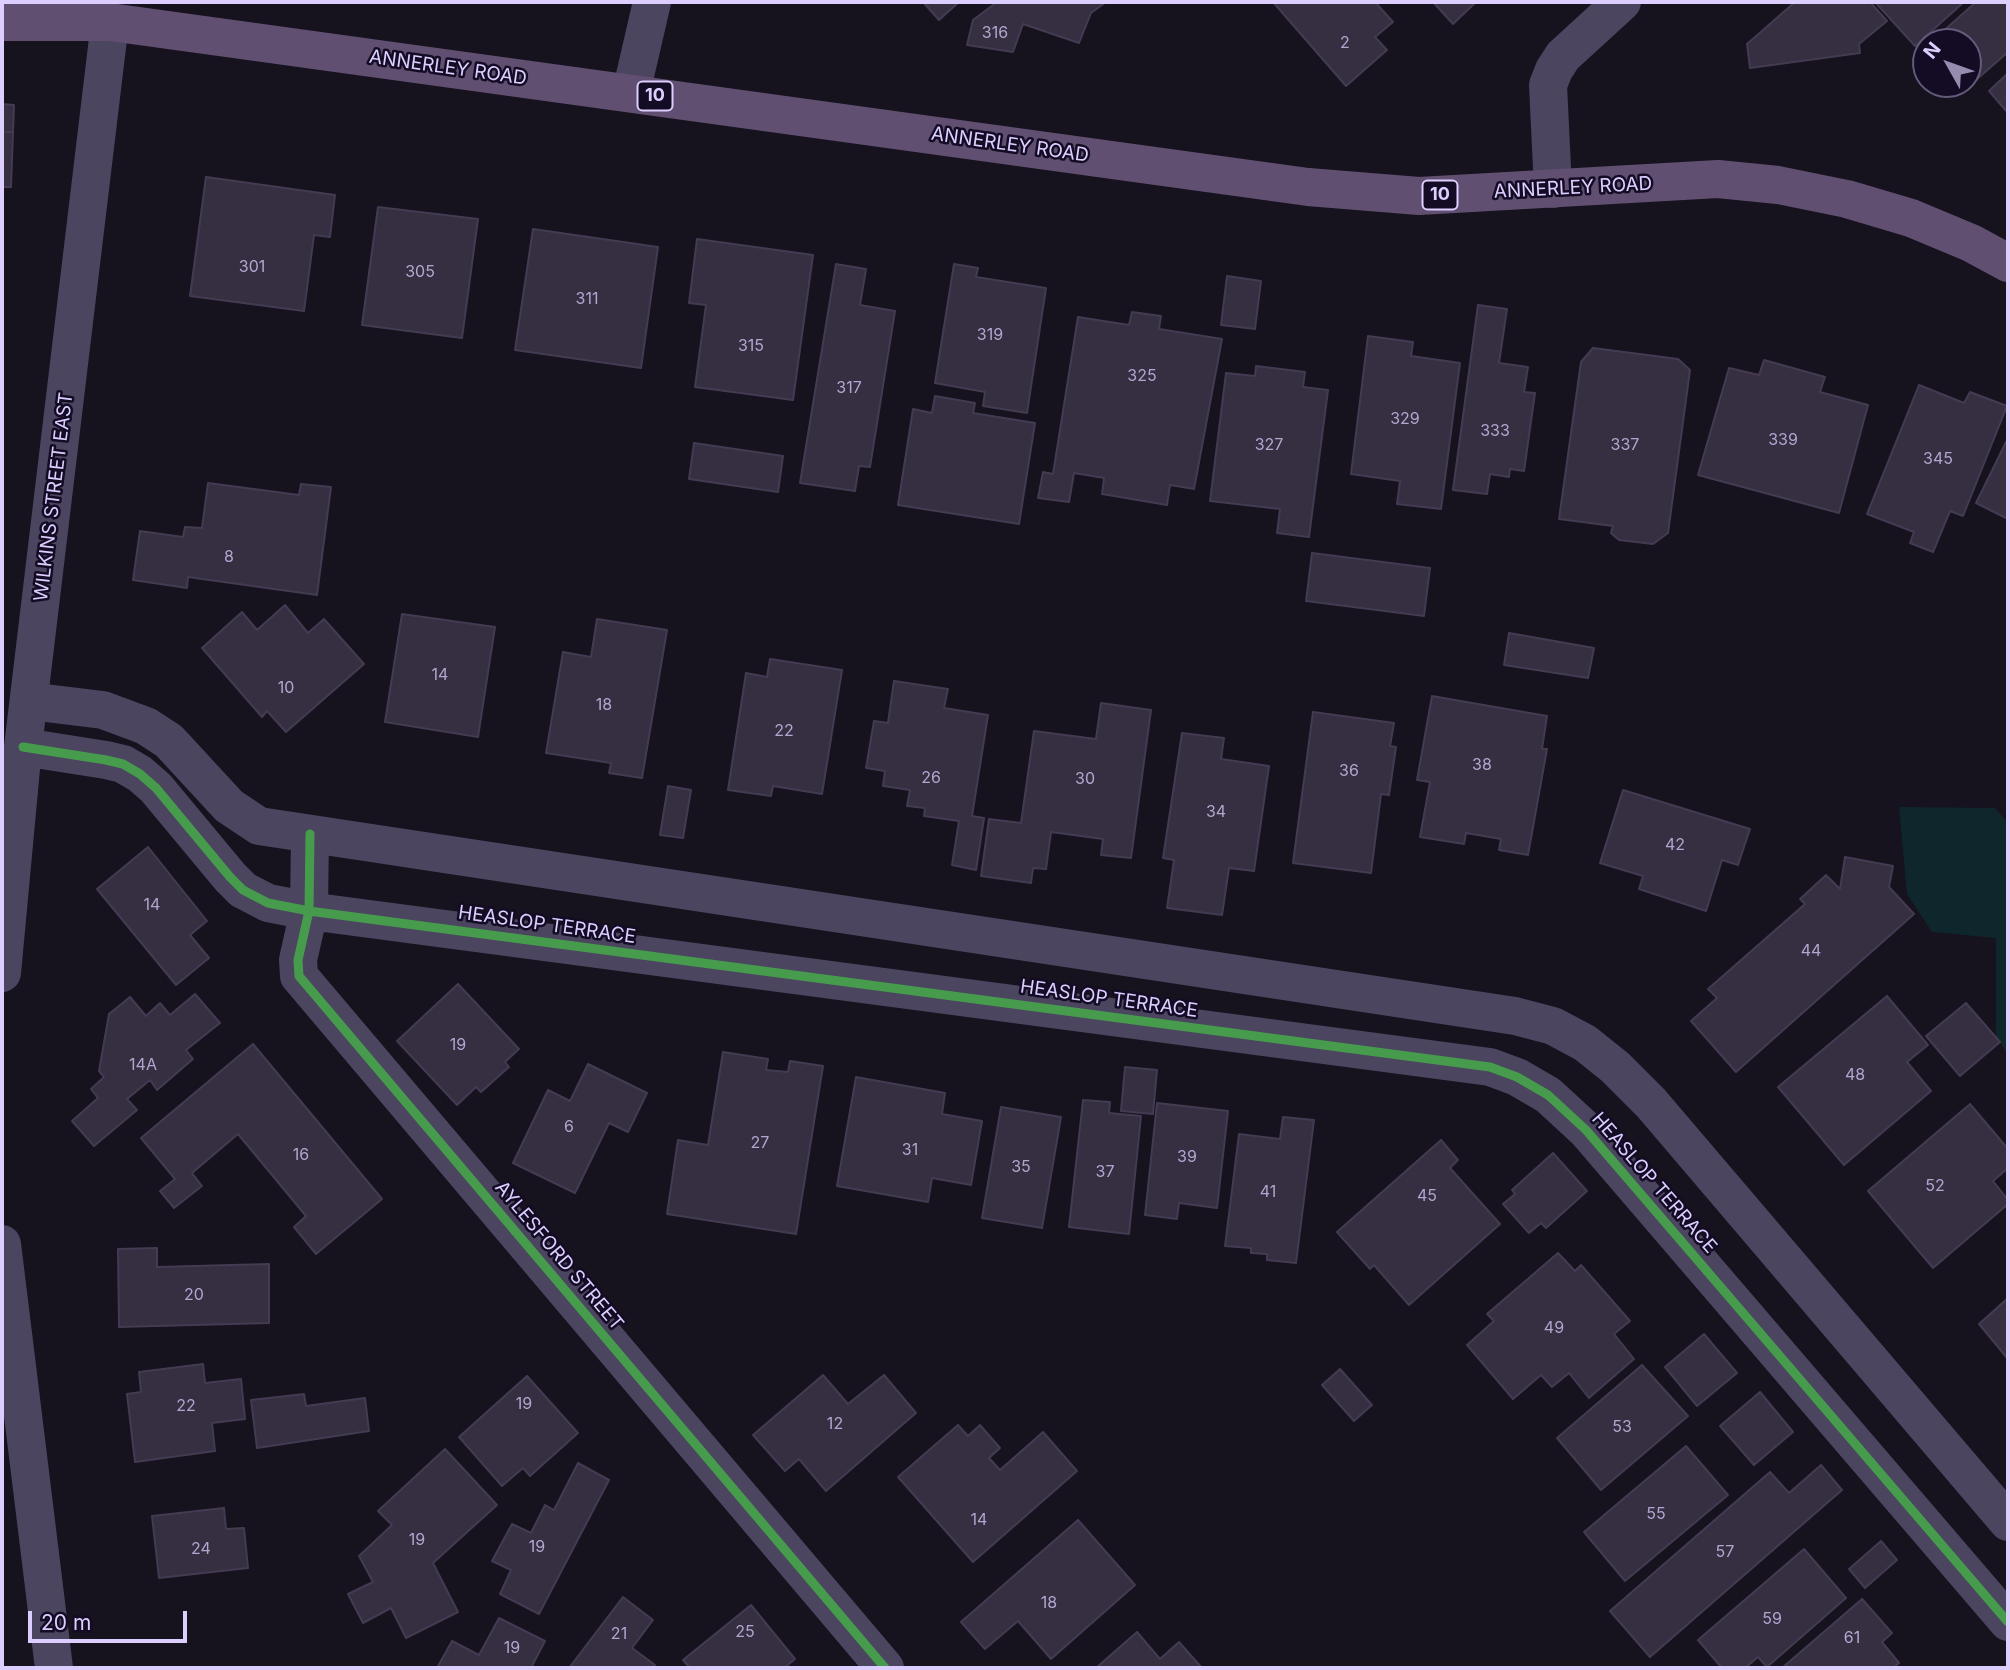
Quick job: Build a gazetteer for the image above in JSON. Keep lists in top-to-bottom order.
{
  "streets": {
    "main road": ["ANNERLEY ROAD", "10"],
    "street": ["WILKINS STREET EAST", "HEASLOP TERRACE", "AYLESFORD STREET"]
  },
  "crossings": [
    ["ANNERLEY ROAD", "WILKINS STREET EAST"],
    ["WILKINS STREET EAST", "HEASLOP TERRACE"],
    ["HEASLOP TERRACE", "AYLESFORD STREET"]
  ],
  "house_numbers": [
    "316",
    "2",
    "301",
    "305",
    "311",
    "319",
    "315",
    "325",
    "317",
    "329",
    "333",
    "339",
    "327",
    "337",
    "345",
    "8",
    "14",
    "10",
    "18",
    "22",
    "38",
    "36",
    "26",
    "30",
    "34",
    "42",
    "14",
    "44",
    "19",
    "14A",
    "48",
    "6",
    "27",
    "31",
    "16",
    "39",
    "35",
    "37",
    "52",
    "41",
    "45",
    "20",
    "49",
    "19",
    "22",
    "12",
    "53",
    "55",
    "14",
    "19",
    "19",
    "24",
    "57",
    "18",
    "59",
    "25",
    "21",
    "61",
    "19"
  ],
  "scale_bar": "20 m",
  "north": "top left"
}
